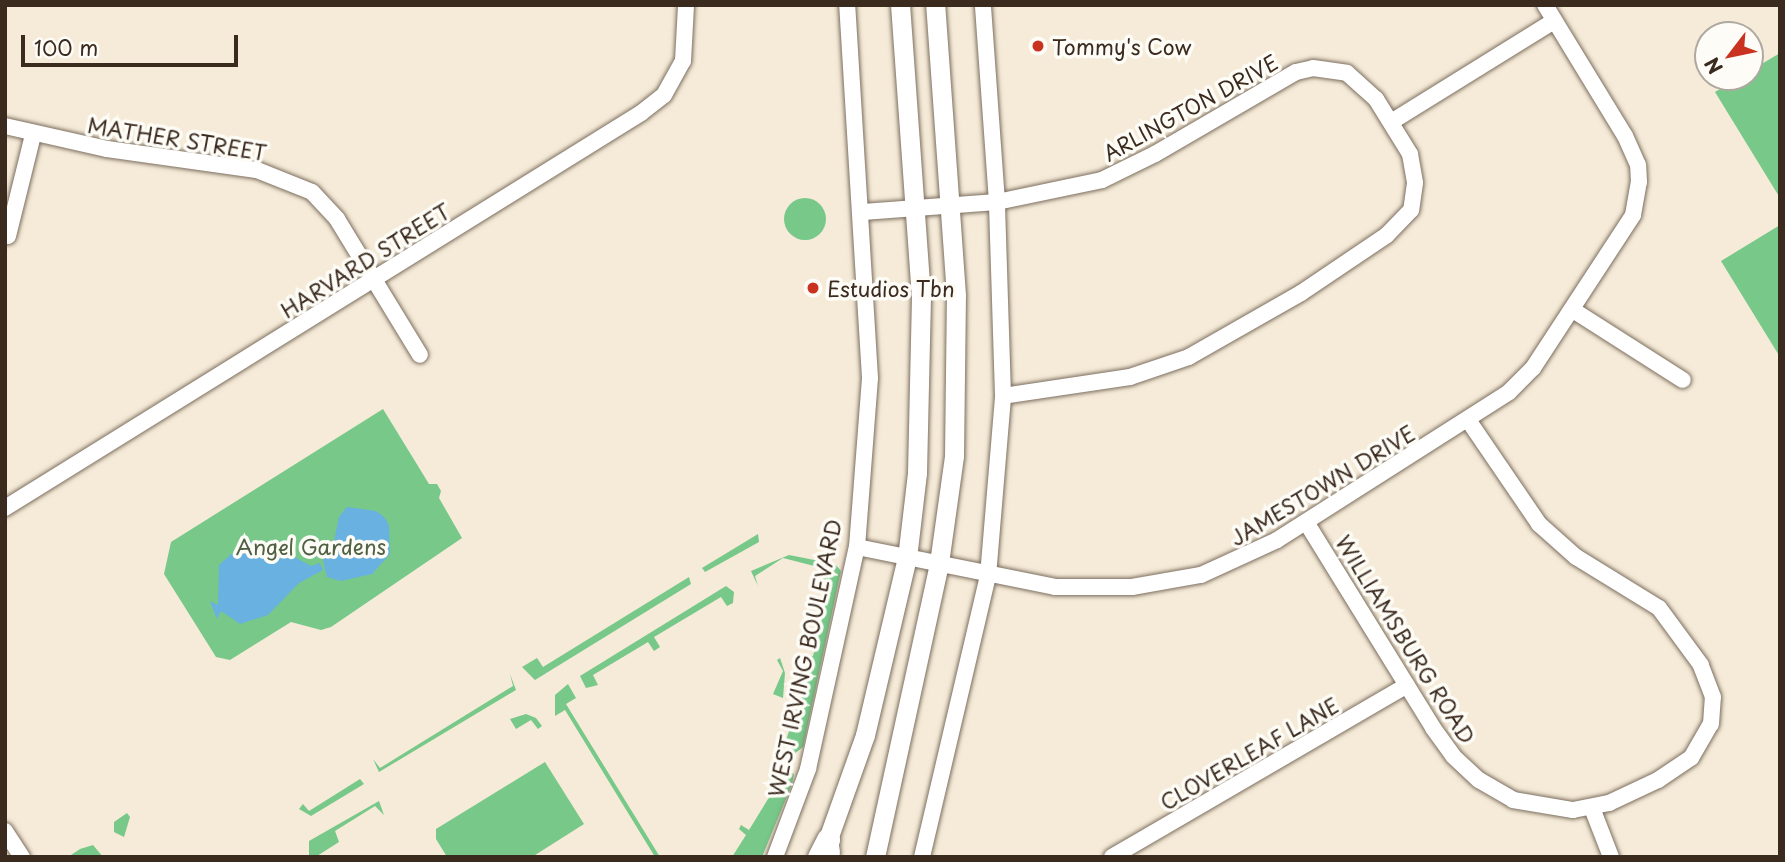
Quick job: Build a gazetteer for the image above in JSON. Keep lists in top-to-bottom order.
{
  "streets": {
    "street": [
      "ARLINGTON DRIVE",
      "MATHER STREET",
      "HARVARD STREET",
      "JAMESTOWN DRIVE",
      "WILLIAMSBURG ROAD",
      "WEST IRVING BOULEVARD",
      "CLOVERLEAF LANE"
    ]
  },
  "crossings": [
    ["ARLINGTON DRIVE", "WEST IRVING BOULEVARD"],
    ["MATHER STREET", "HARVARD STREET"],
    ["JAMESTOWN DRIVE", "WILLIAMSBURG ROAD"],
    ["JAMESTOWN DRIVE", "WEST IRVING BOULEVARD"],
    ["WILLIAMSBURG ROAD", "CLOVERLEAF LANE"]
  ],
  "parks": ["Angel Gardens"],
  "places": ["Tommy's Cow", "Estudios Tbn"],
  "scale_bar": "100 m",
  "north": "bottom left"
}
